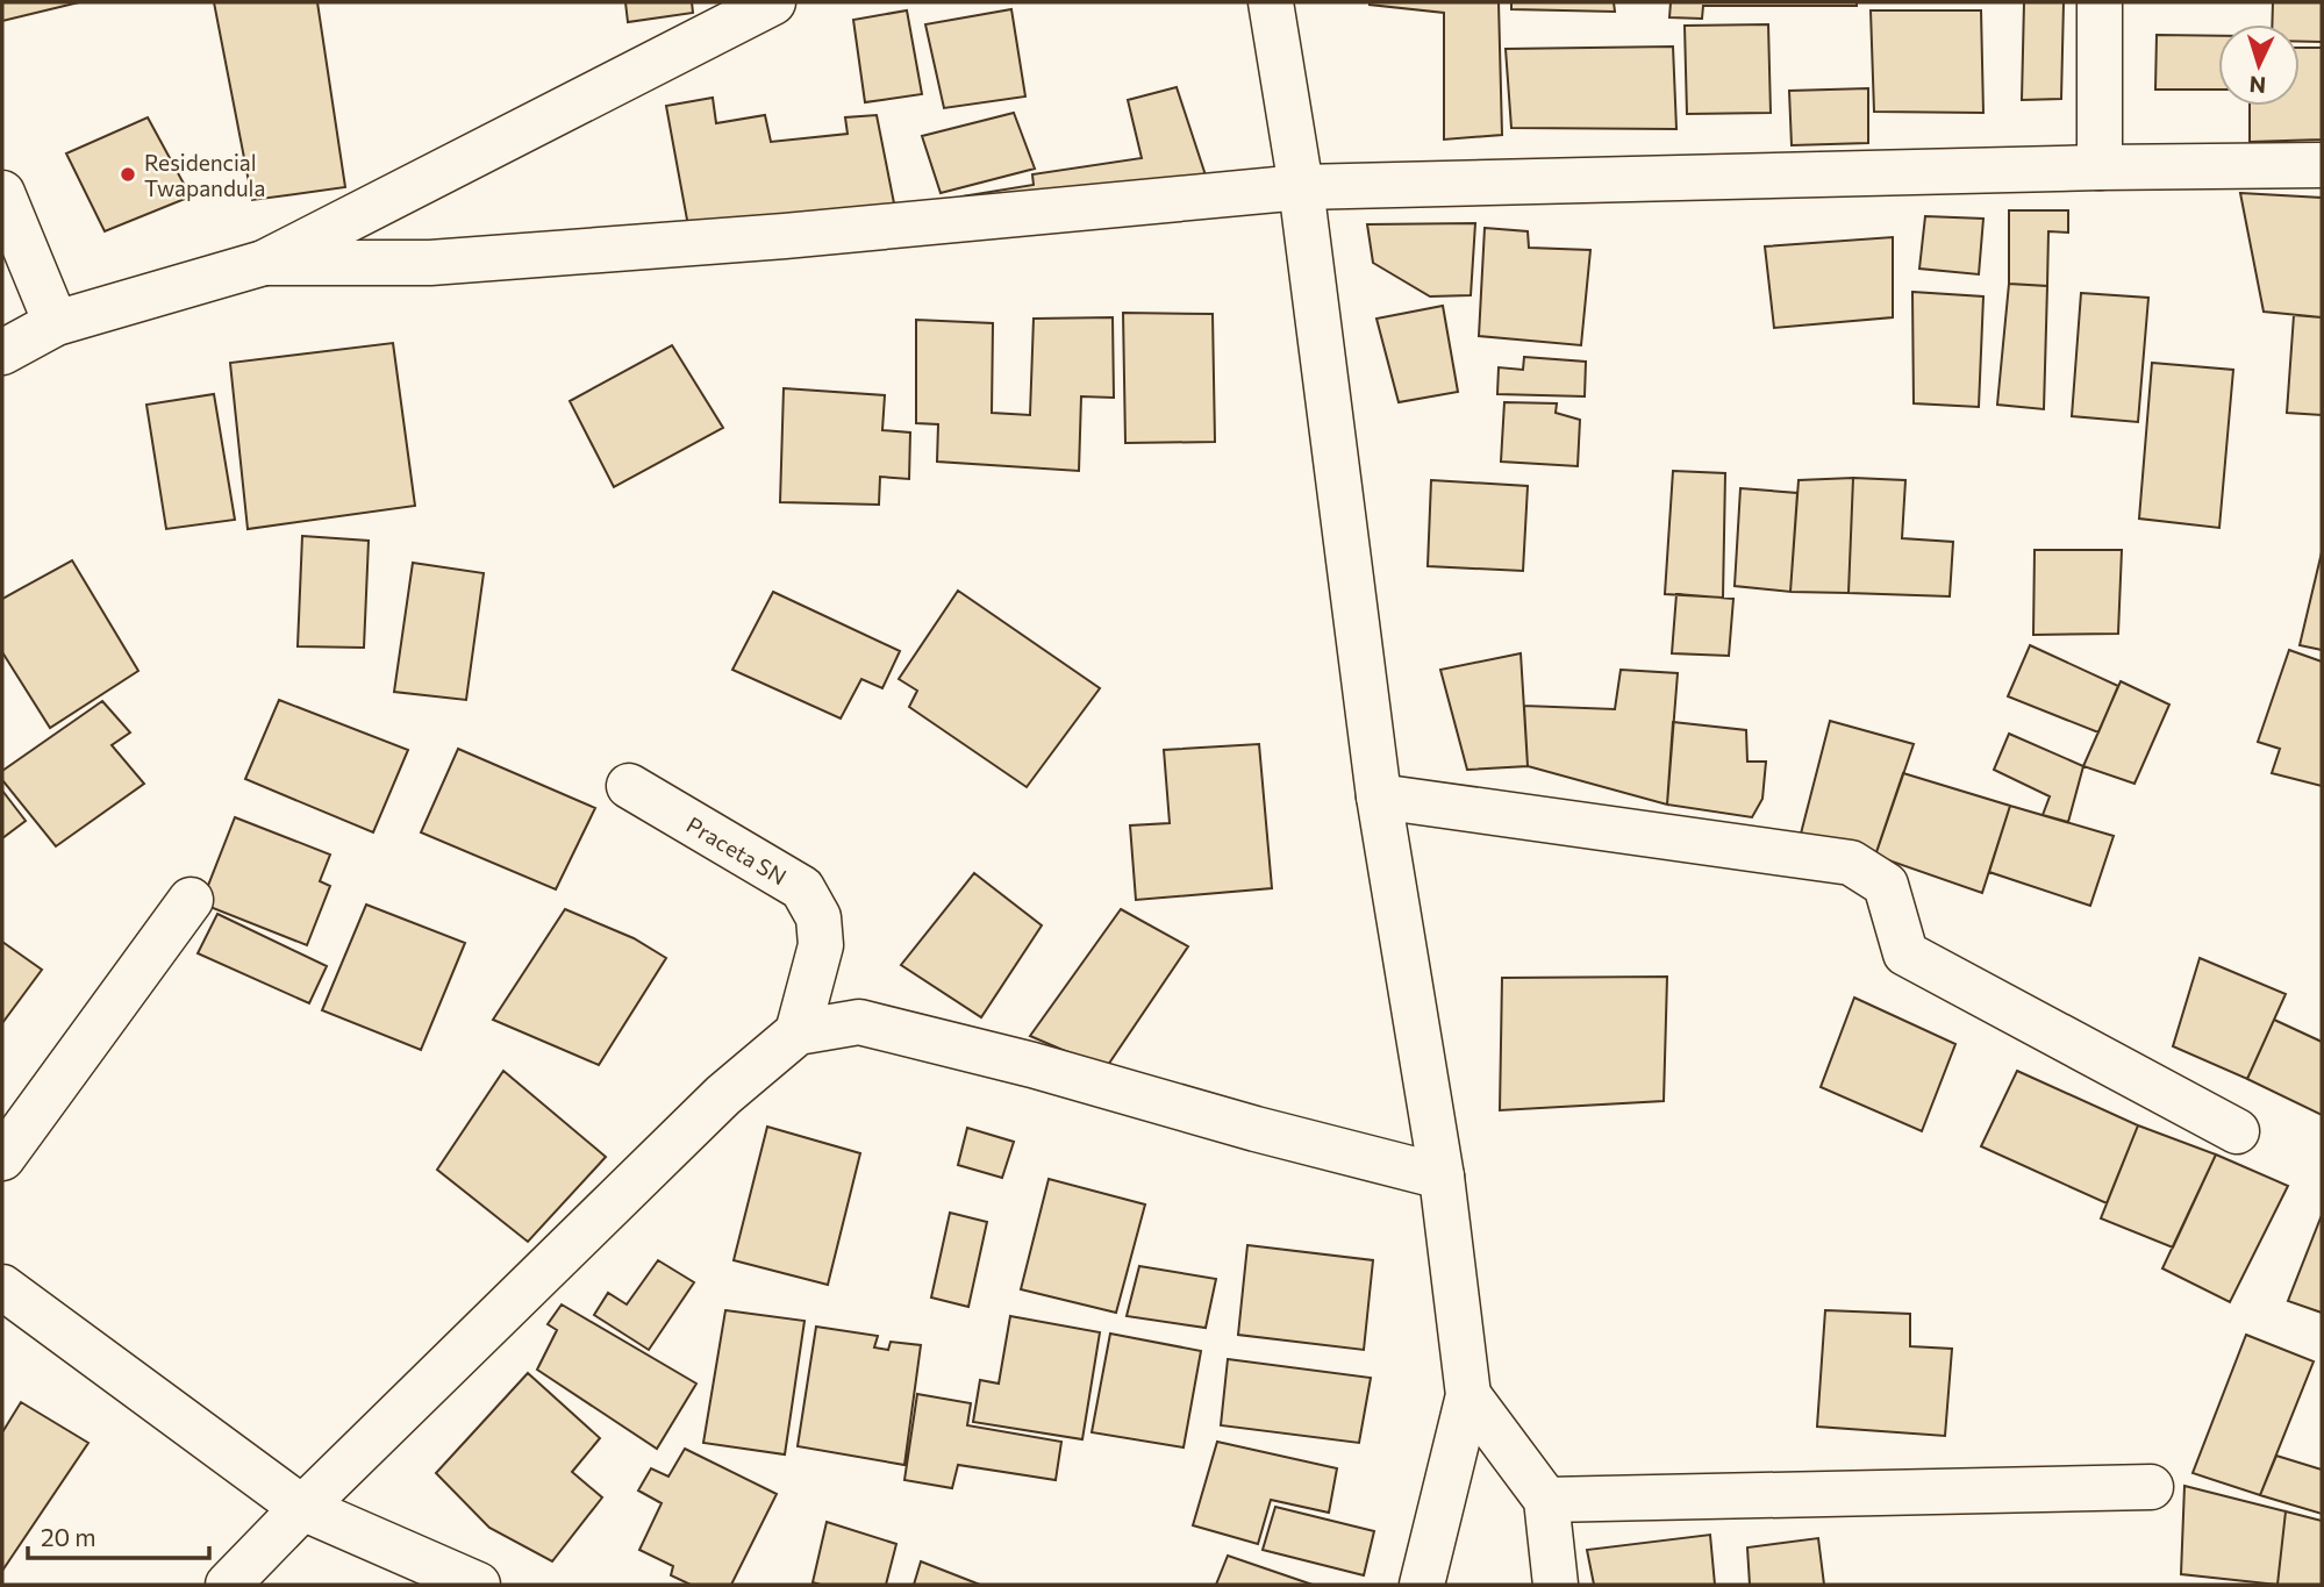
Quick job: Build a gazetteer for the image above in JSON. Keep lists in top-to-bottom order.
{
  "streets": {
    "street": ["Praceta SN"]
  },
  "places": ["Residencial Twapandula"],
  "scale_bar": "20 m",
  "north": "bottom"
}
